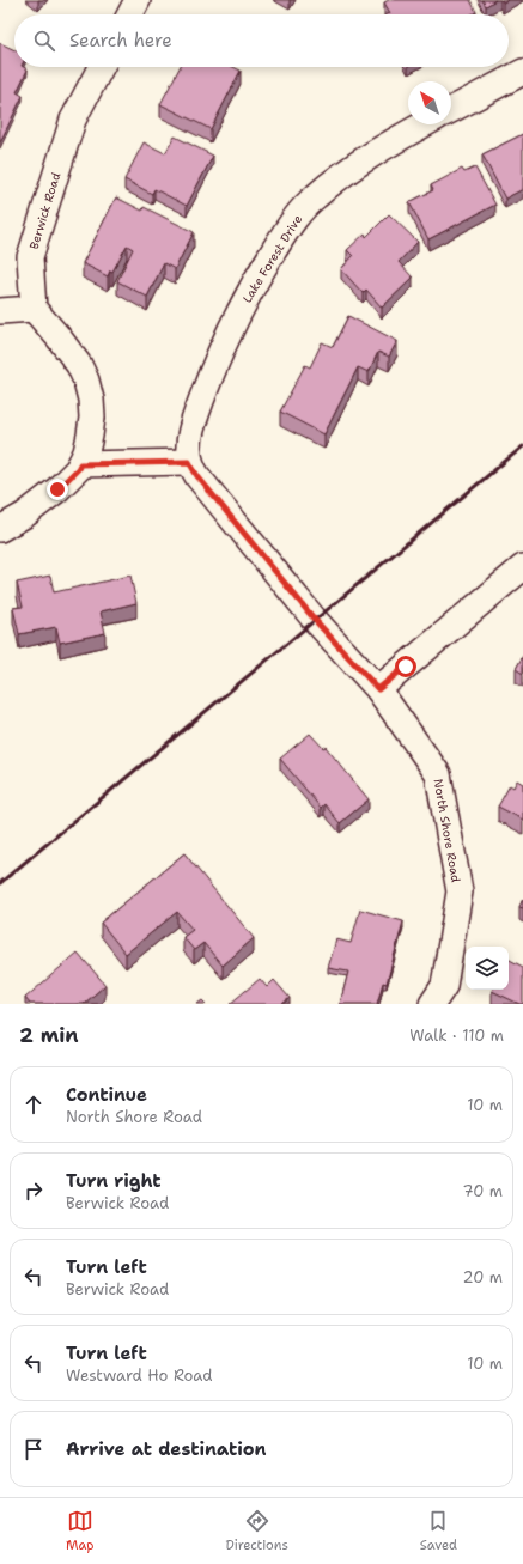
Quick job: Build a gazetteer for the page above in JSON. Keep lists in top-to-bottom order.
{
  "streets": {
    "street": ["Berwick Road", "Lake Forest Drive", "North Shore Road"]
  },
  "north": "top left",
  "page": {
    "search": "Search here",
    "heading": ["2 min", "Walk · 110 m"],
    "list": [
      ["Continue", "North Shore Road", "10 m"],
      ["Turn right", "Berwick Road", "70 m"],
      ["Turn left", "Berwick Road", "20 m"],
      ["Turn left", "Westward Ho Road", "10 m"],
      "Arrive at destination"
    ],
    "nav": ["Map", "Directions", "Saved"]
  }
}
